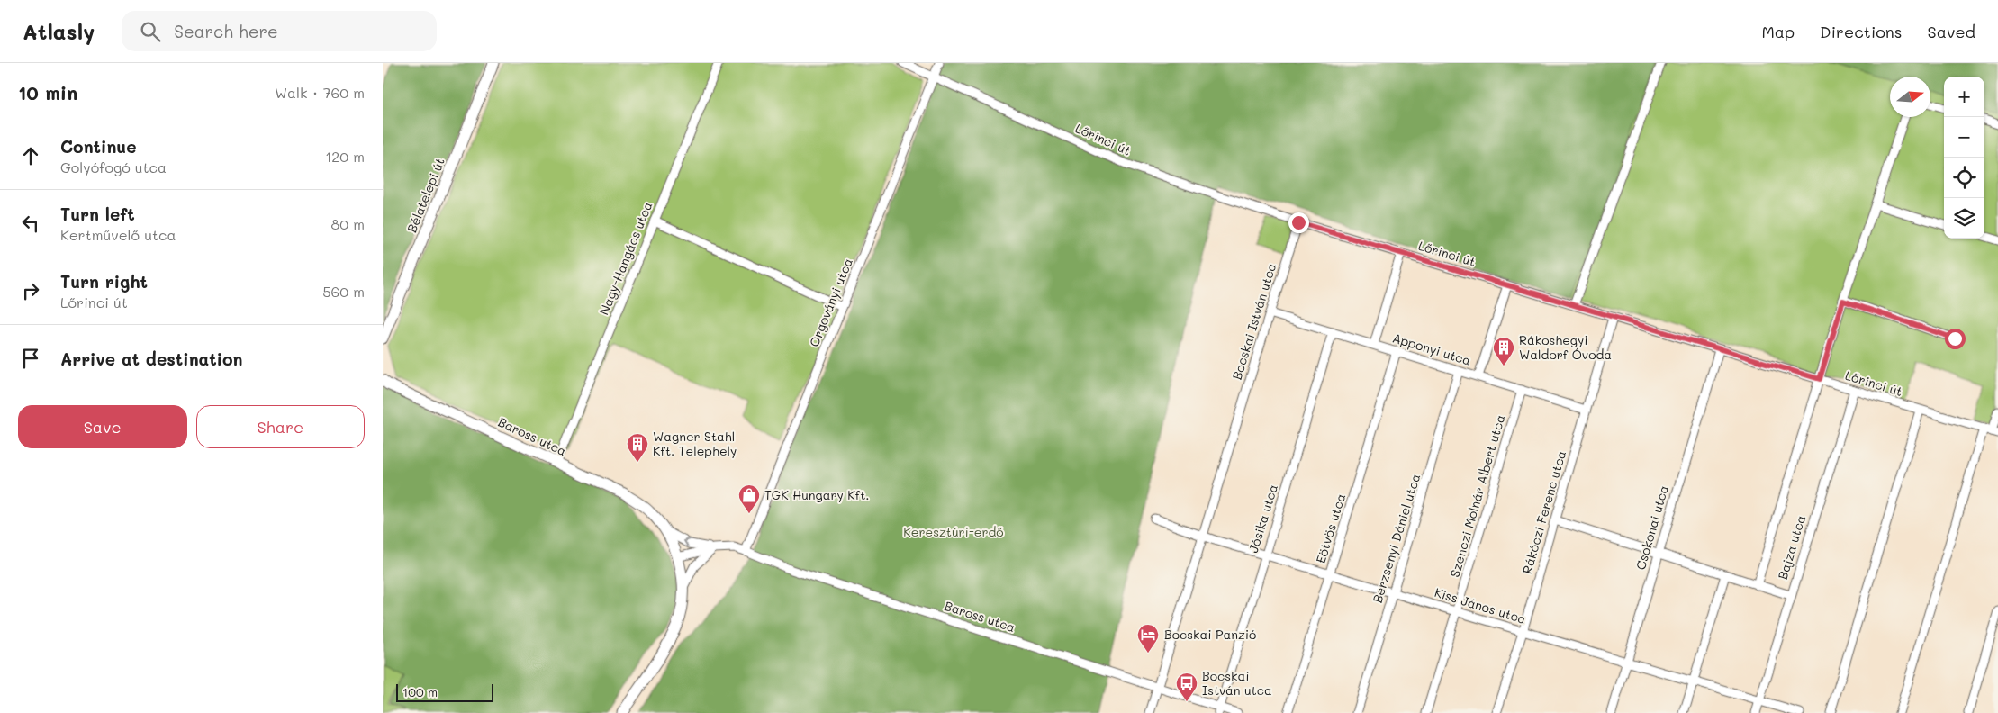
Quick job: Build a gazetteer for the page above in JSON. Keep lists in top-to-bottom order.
{
  "streets": {
    "main road": ["Bélatelepi út", "Baross utca"],
    "street": [
      "Lőrinci út",
      "Nagy-Hangács utca",
      "Orgoványi utca",
      "Bocskai István utca",
      "Apponyi utca",
      "Szenczi Molnár Albert utca",
      "Rákóczi Ferenc utca",
      "Jósika utca",
      "Csokonai utca",
      "Eötvös utca",
      "Berzsenyi Dániel utca",
      "Bajza utca",
      "Kiss János utca"
    ]
  },
  "crossings": [
    ["Lőrinci út", "Orgoványi utca"],
    ["Lőrinci út", "Bocskai István utca"],
    ["Lőrinci út", "Rákóczi Ferenc utca"],
    ["Lőrinci út", "Csokonai utca"],
    ["Lőrinci út", "Bajza utca"],
    ["Nagy-Hangács utca", "Baross utca"],
    ["Orgoványi utca", "Baross utca"],
    ["Bocskai István utca", "Apponyi utca"],
    ["Bocskai István utca", "Baross utca"],
    ["Bocskai István utca", "Kiss János utca"],
    ["Apponyi utca", "Szenczi Molnár Albert utca"],
    ["Apponyi utca", "Rákóczi Ferenc utca"],
    ["Apponyi utca", "Jósika utca"],
    ["Apponyi utca", "Eötvös utca"],
    ["Apponyi utca", "Berzsenyi Dániel utca"],
    ["Baross utca", "Jósika utca"],
    ["Szenczi Molnár Albert utca", "Kiss János utca"],
    ["Rákóczi Ferenc utca", "Kiss János utca"],
    ["Jósika utca", "Kiss János utca"],
    ["Csokonai utca", "Kiss János utca"],
    ["Eötvös utca", "Kiss János utca"],
    ["Berzsenyi Dániel utca", "Kiss János utca"],
    ["Bajza utca", "Kiss János utca"]
  ],
  "parks": ["Keresztúri-erdő"],
  "places": {
    "building": ["Rákoshegyi Waldorf Óvoda", "Wagner Stahl Kft. Telephely"],
    "shop": ["TGK Hungary Kft."],
    "hotel": ["Bocskai Panzió"],
    "bus stop": ["Bocskai István utca"]
  },
  "scale_bar": "100 m",
  "north": "right",
  "page": {
    "header": "Atlasly",
    "search": "Search here",
    "nav": ["Map", "Directions", "Saved"],
    "heading": ["10 min", "Walk · 760 m"],
    "map_buttons": ["+", "−"],
    "list": [
      ["Continue", "Golyófogó utca", "120 m"],
      ["Turn left", "Kertművelő utca", "80 m"],
      ["Turn right", "Lőrinci út", "560 m"],
      "Arrive at destination"
    ],
    "buttons": ["Save", "Share"],
    "scale": "100 m"
  }
}
